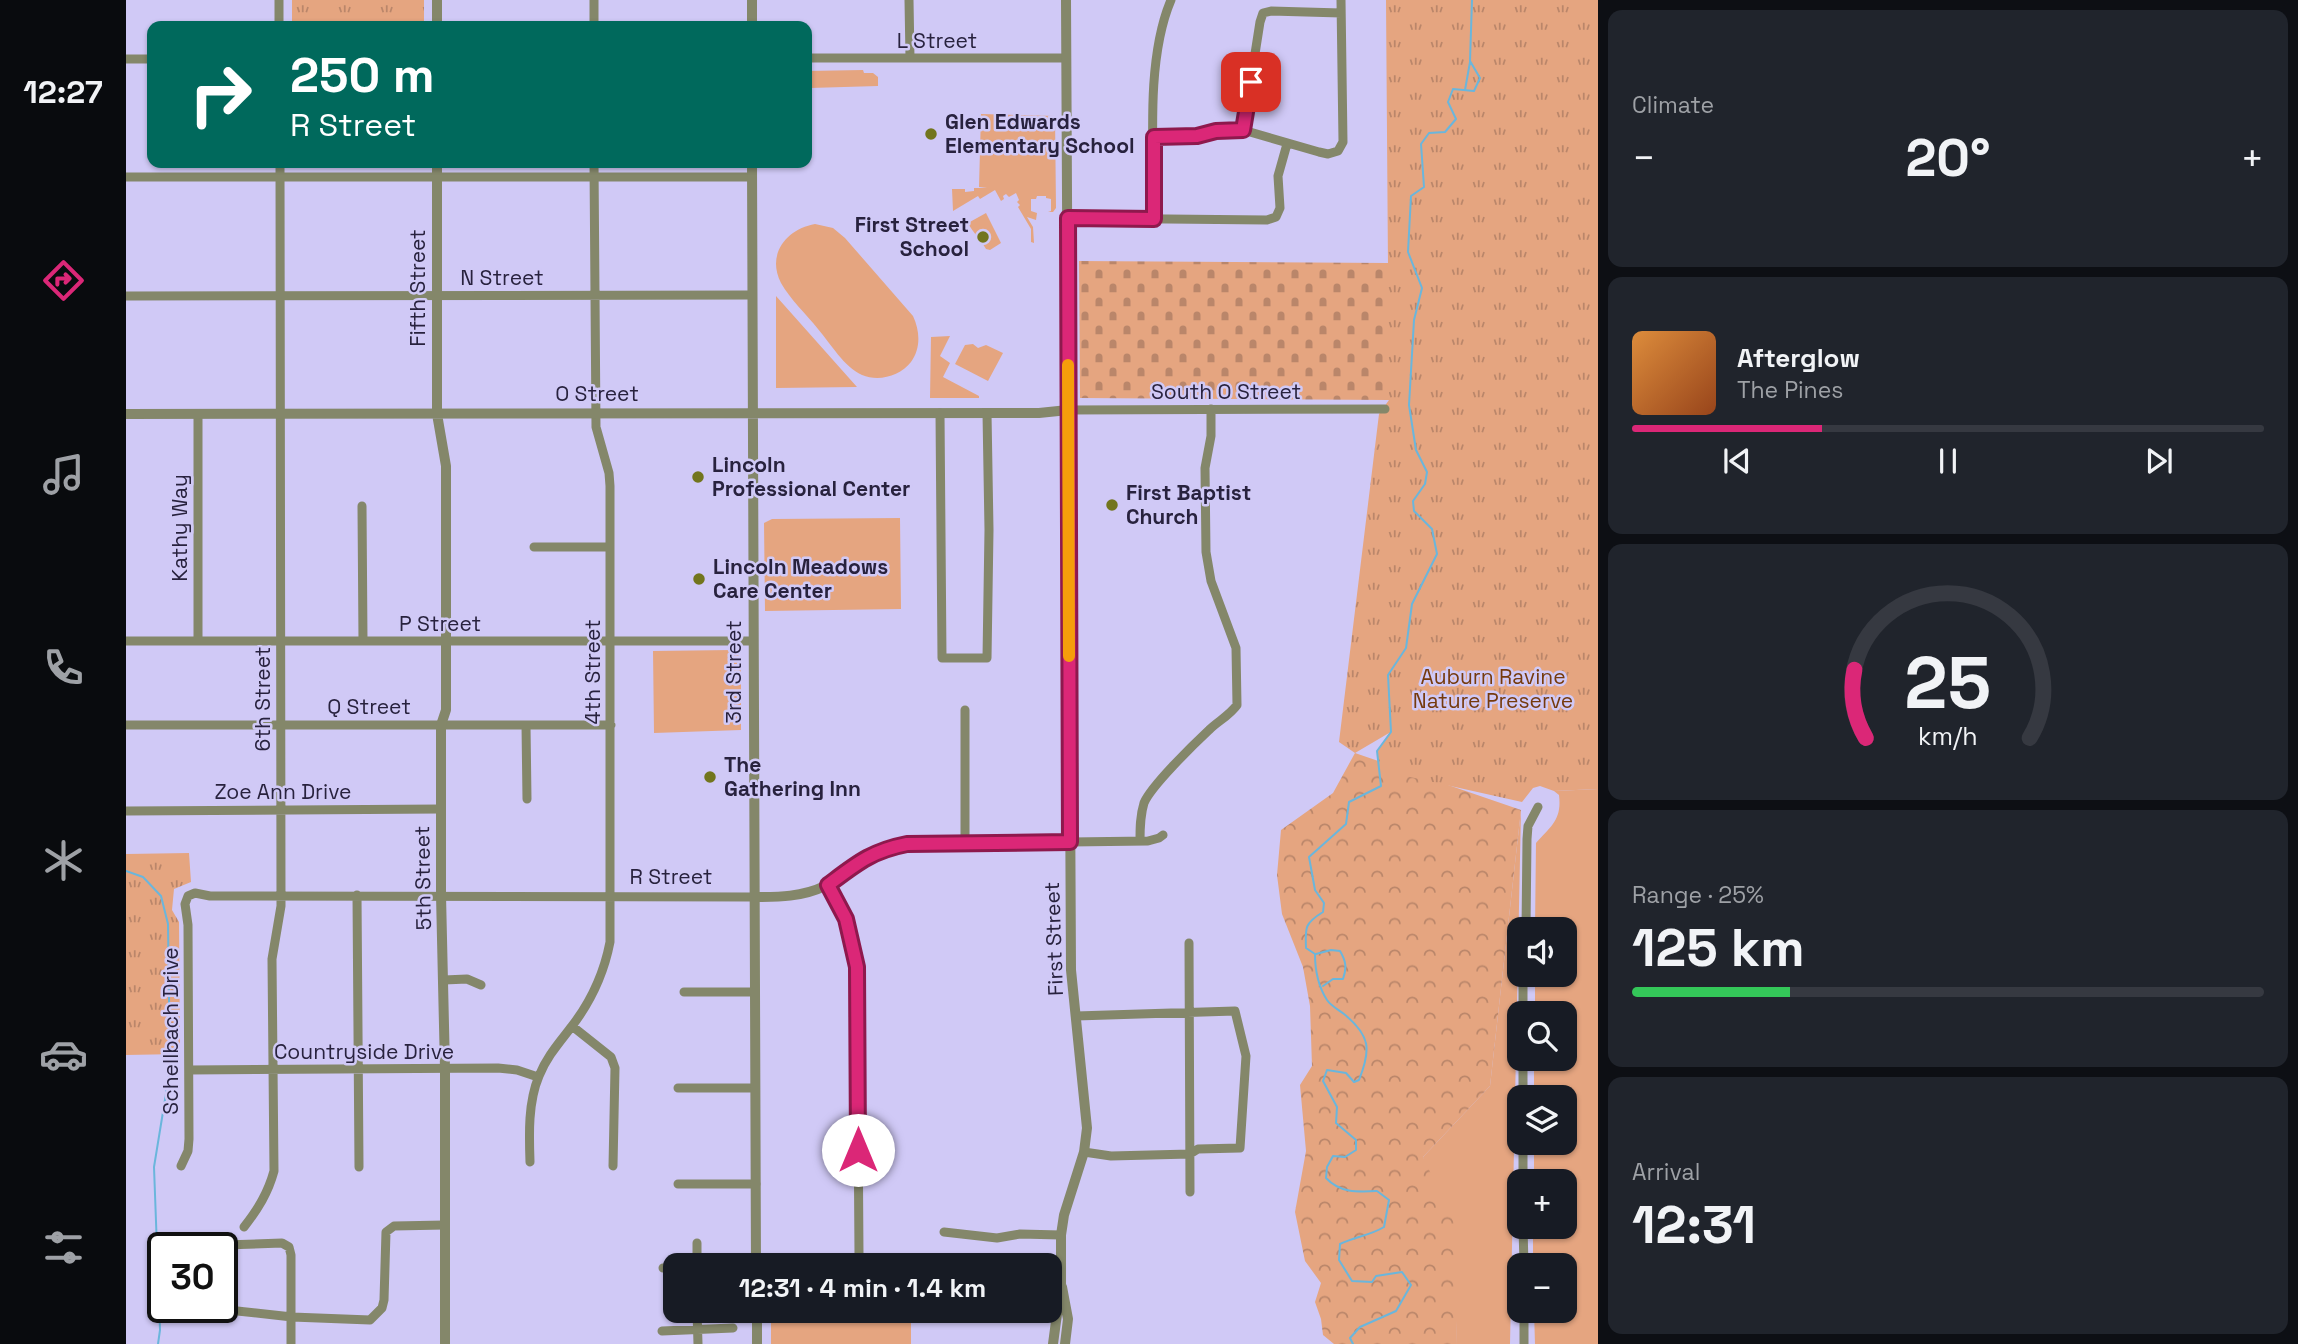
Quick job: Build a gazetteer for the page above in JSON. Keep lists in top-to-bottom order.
{
  "streets": {
    "street": [
      "L Street",
      "N Street",
      "Fifth Street",
      "South O Street",
      "O Street",
      "Kathy Way",
      "P Street",
      "4th Street",
      "3rd Street",
      "6th Street",
      "Q Street",
      "Zoe Ann Drive",
      "R Street",
      "5th Street",
      "First Street",
      "Schellbach Drive",
      "Countryside Drive"
    ]
  },
  "crossings": [
    ["L Street", "First Street"],
    ["N Street", "Fifth Street"],
    ["N Street", "4th Street"],
    ["N Street", "3rd Street"],
    ["N Street", "6th Street"],
    ["Fifth Street", "O Street"],
    ["Fifth Street", "5th Street"],
    ["South O Street", "O Street"],
    ["South O Street", "First Street"],
    ["O Street", "Kathy Way"],
    ["O Street", "4th Street"],
    ["O Street", "3rd Street"],
    ["O Street", "6th Street"],
    ["O Street", "5th Street"],
    ["O Street", "First Street"],
    ["Kathy Way", "P Street"],
    ["P Street", "4th Street"],
    ["P Street", "3rd Street"],
    ["P Street", "6th Street"],
    ["P Street", "5th Street"],
    ["4th Street", "Q Street"],
    ["4th Street", "R Street"],
    ["4th Street", "Countryside Drive"],
    ["3rd Street", "R Street"],
    ["6th Street", "Q Street"],
    ["6th Street", "Zoe Ann Drive"],
    ["6th Street", "R Street"],
    ["6th Street", "Countryside Drive"],
    ["Q Street", "5th Street"],
    ["Zoe Ann Drive", "5th Street"],
    ["R Street", "5th Street"],
    ["R Street", "First Street"],
    ["R Street", "Schellbach Drive"],
    ["5th Street", "Countryside Drive"],
    ["Schellbach Drive", "Countryside Drive"]
  ],
  "parks": ["Auburn Ravine Nature Preserve"],
  "places": [
    "Glen Edwards Elementary School",
    "First Street School",
    "Lincoln Professional Center",
    "First Baptist Church",
    "Lincoln Meadows Care Center",
    "The Gathering Inn"
  ],
  "page": {
    "tabs": "12:27",
    "tile": [
      "Climate",
      ["Range · 25%", "125 km"],
      ["Arrival", "12:31"]
    ],
    "turn": ["250 m", "R Street"],
    "heat": ["−", "20°", "+"],
    "song": ["Afterglow", "The Pines"],
    "map_buttons": ["+", "−"],
    "limit": "30",
    "trip": "12:31 · 4 min · 1.4 km",
    "gauge": ["25", "km/h"]
  }
}
